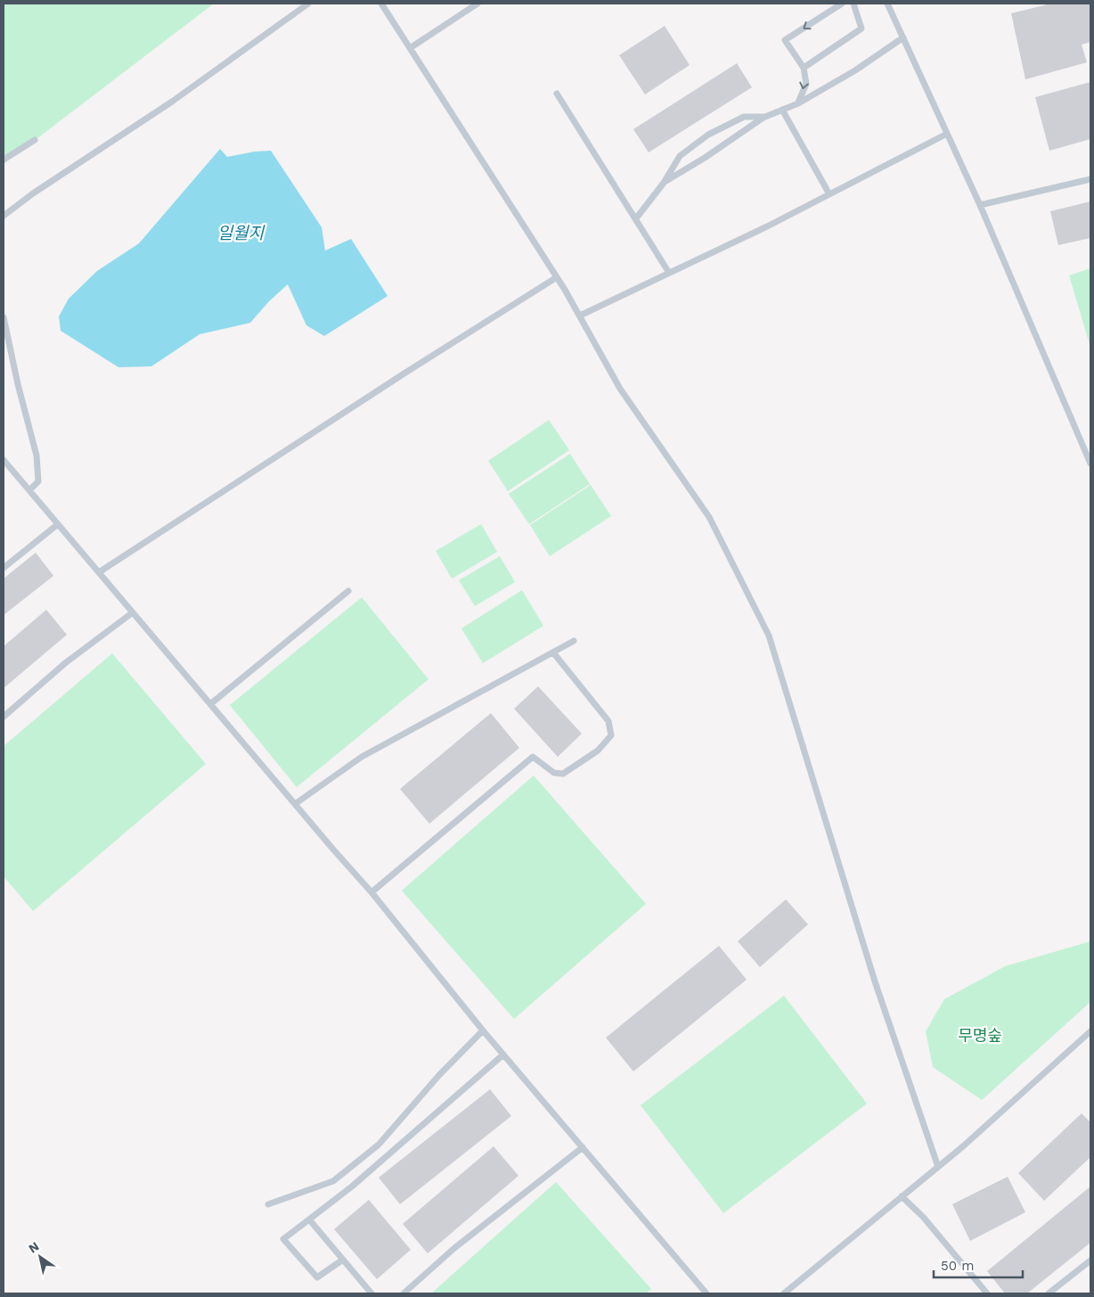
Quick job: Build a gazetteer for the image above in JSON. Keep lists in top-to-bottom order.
{
  "water": ["일월지"],
  "parks": ["무명숲"],
  "scale_bar": "50 m",
  "north": "top left"
}
